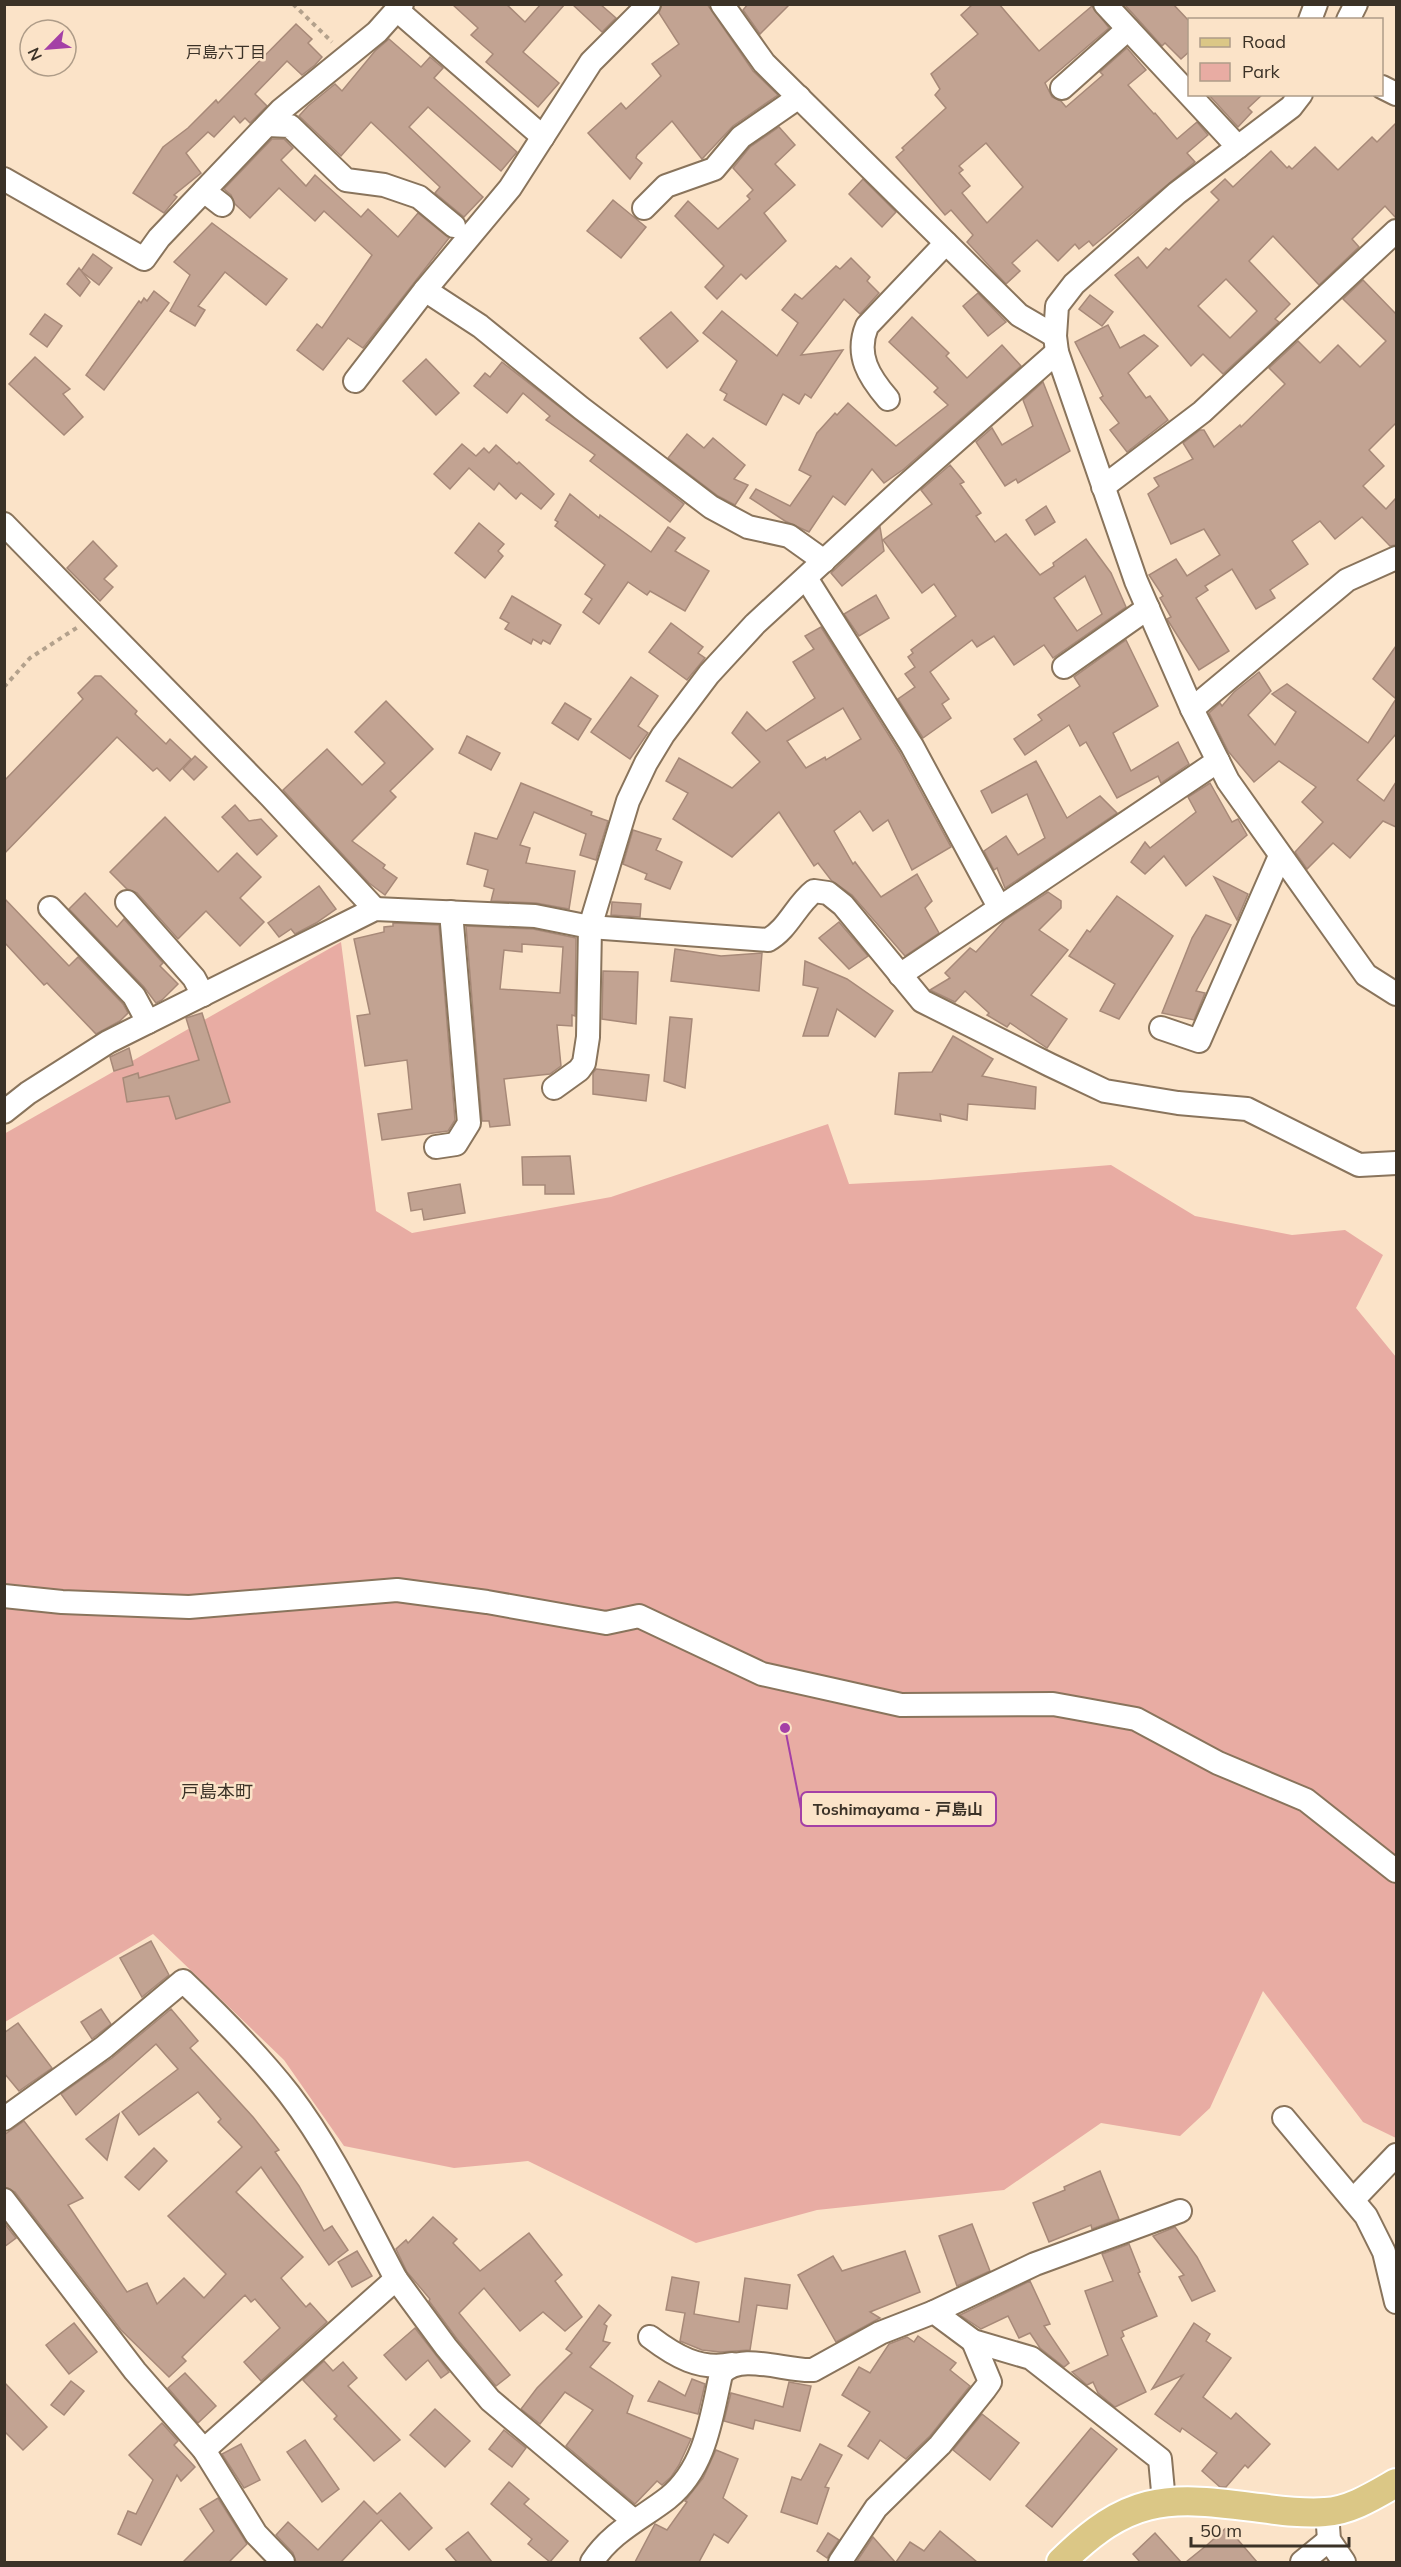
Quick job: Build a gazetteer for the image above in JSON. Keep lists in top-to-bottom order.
{
  "districts": ["戸島六丁目", "戸島本町"],
  "places": ["Toshimayama - 戸島山"],
  "legend": ["Road", "Park"],
  "scale_bar": "50 m",
  "north": "bottom left"
}
